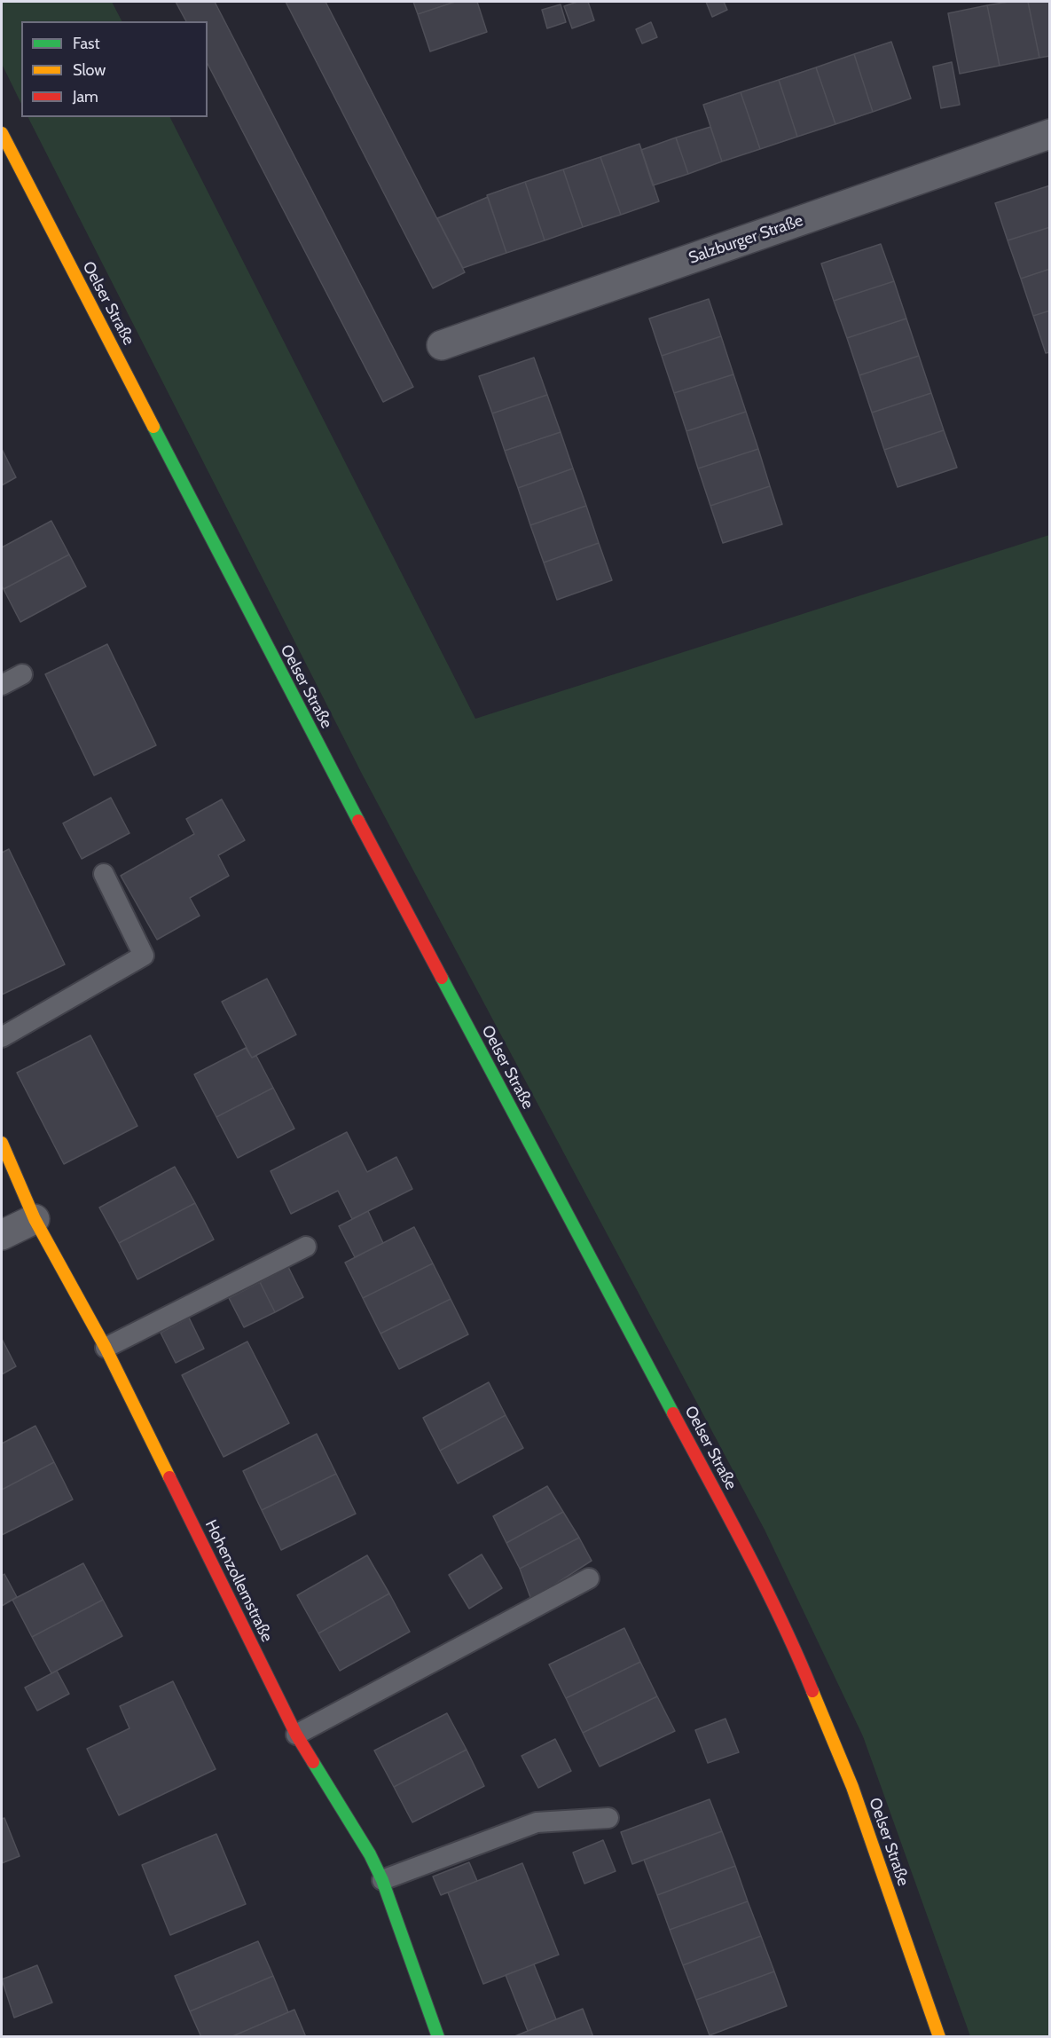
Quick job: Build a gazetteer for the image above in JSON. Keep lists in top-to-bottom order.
{
  "streets": {
    "main road": ["Oelser Straße", "Hohenzollernstraße"],
    "street": ["Salzburger Straße"]
  },
  "legend": ["Fast", "Slow", "Jam"]
}
